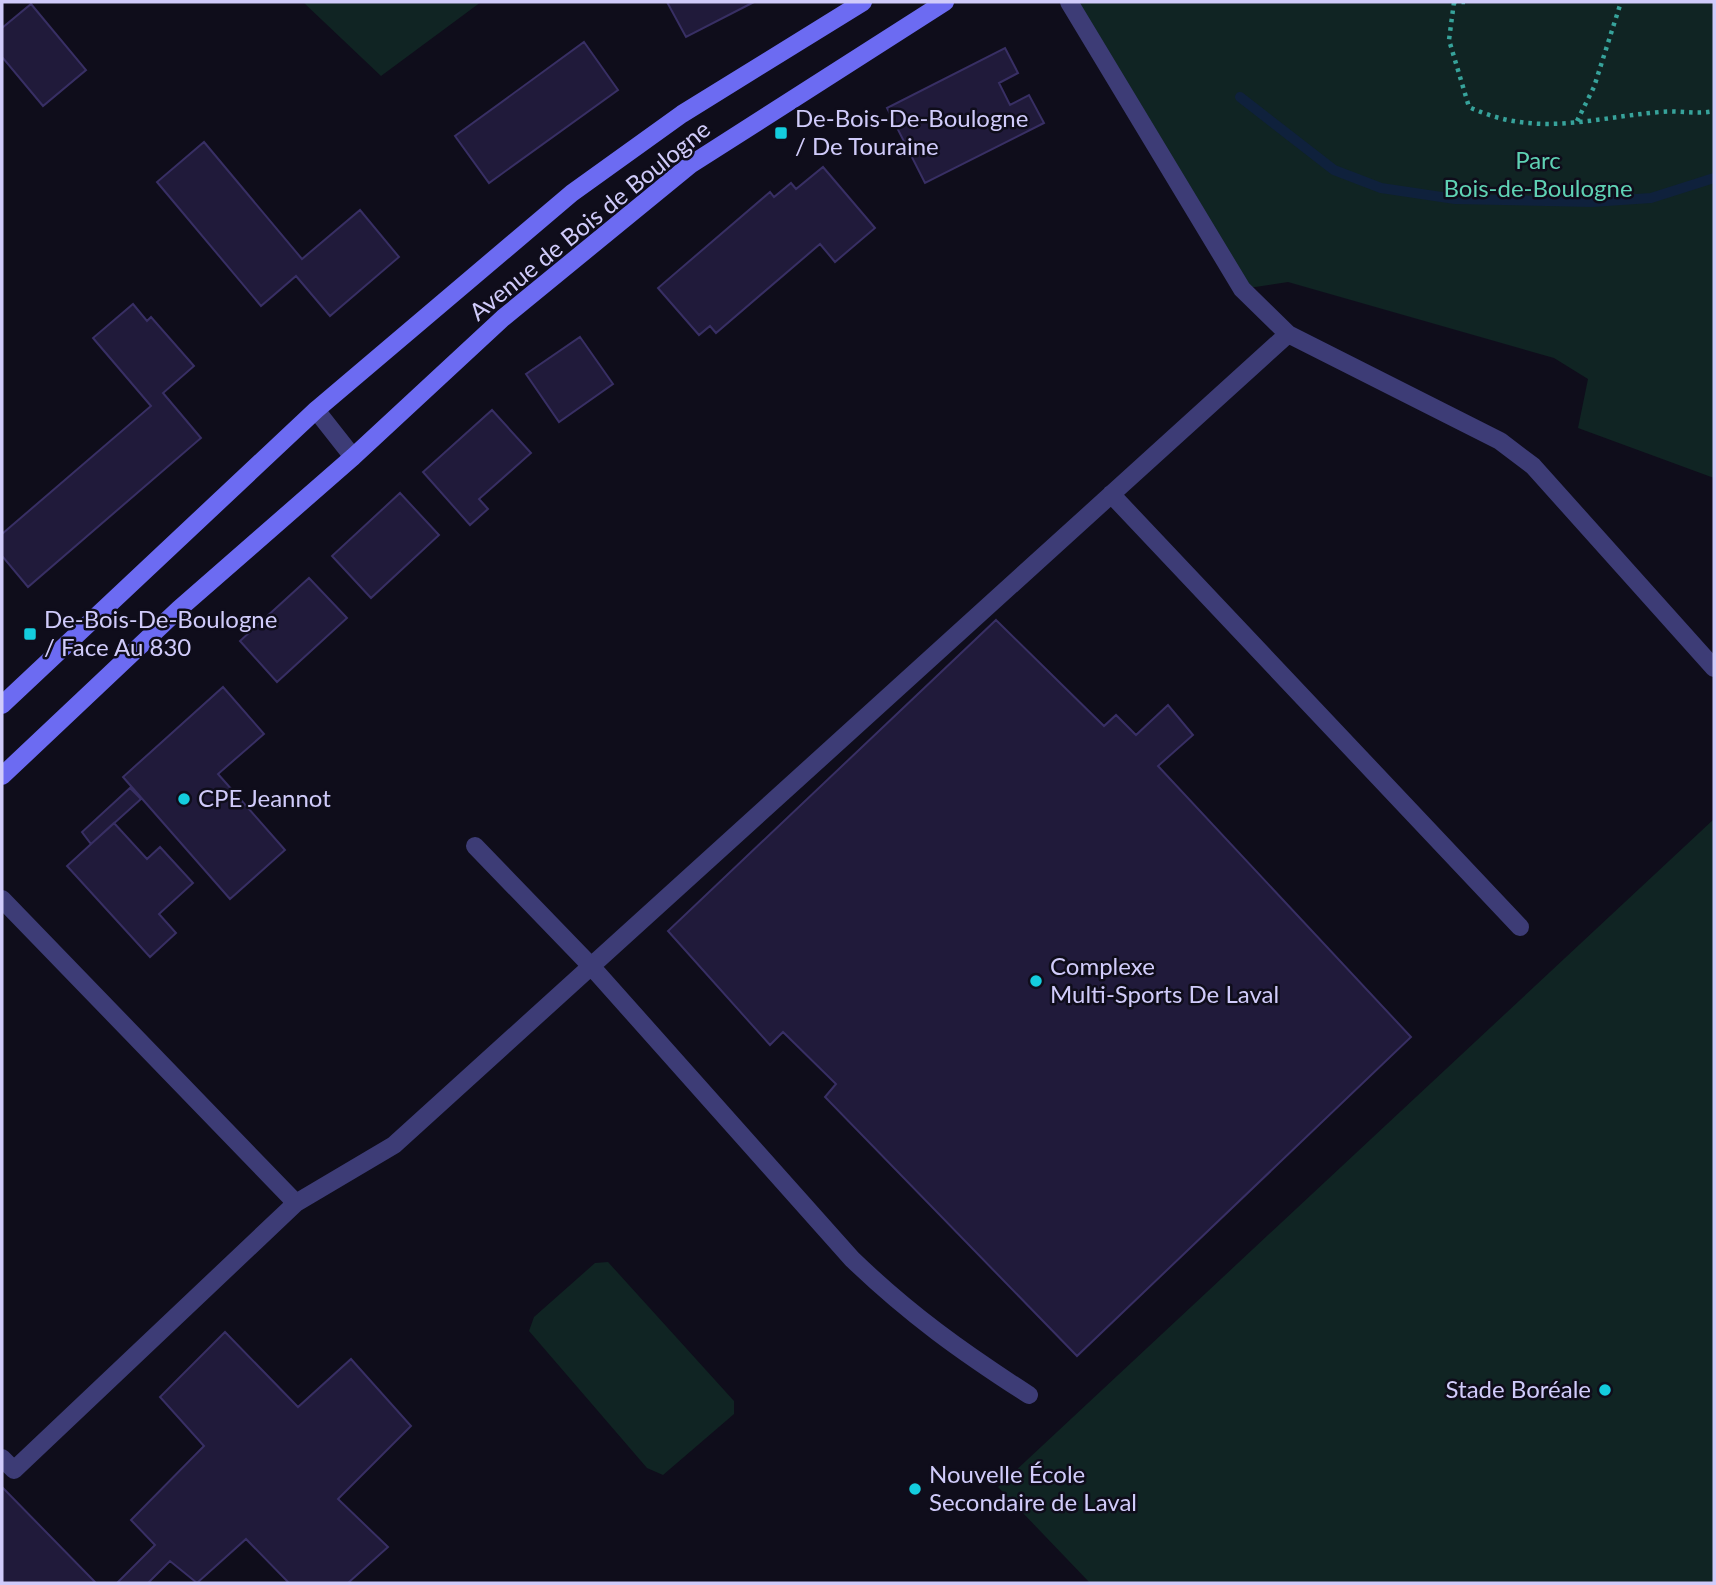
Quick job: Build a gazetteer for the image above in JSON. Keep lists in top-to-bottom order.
{
  "streets": {
    "street": ["Avenue de Bois de Boulogne"]
  },
  "parks": ["Parc Bois-de-Boulogne"],
  "places": {
    "transit": ["De-Bois-De-Boulogne / De Touraine", "De-Bois-De-Boulogne / Face Au 830"],
    "other": [
      "CPE Jeannot",
      "Complexe Multi-Sports De Laval",
      "Stade Boréale",
      "Nouvelle École Secondaire de Laval"
    ]
  }
}
